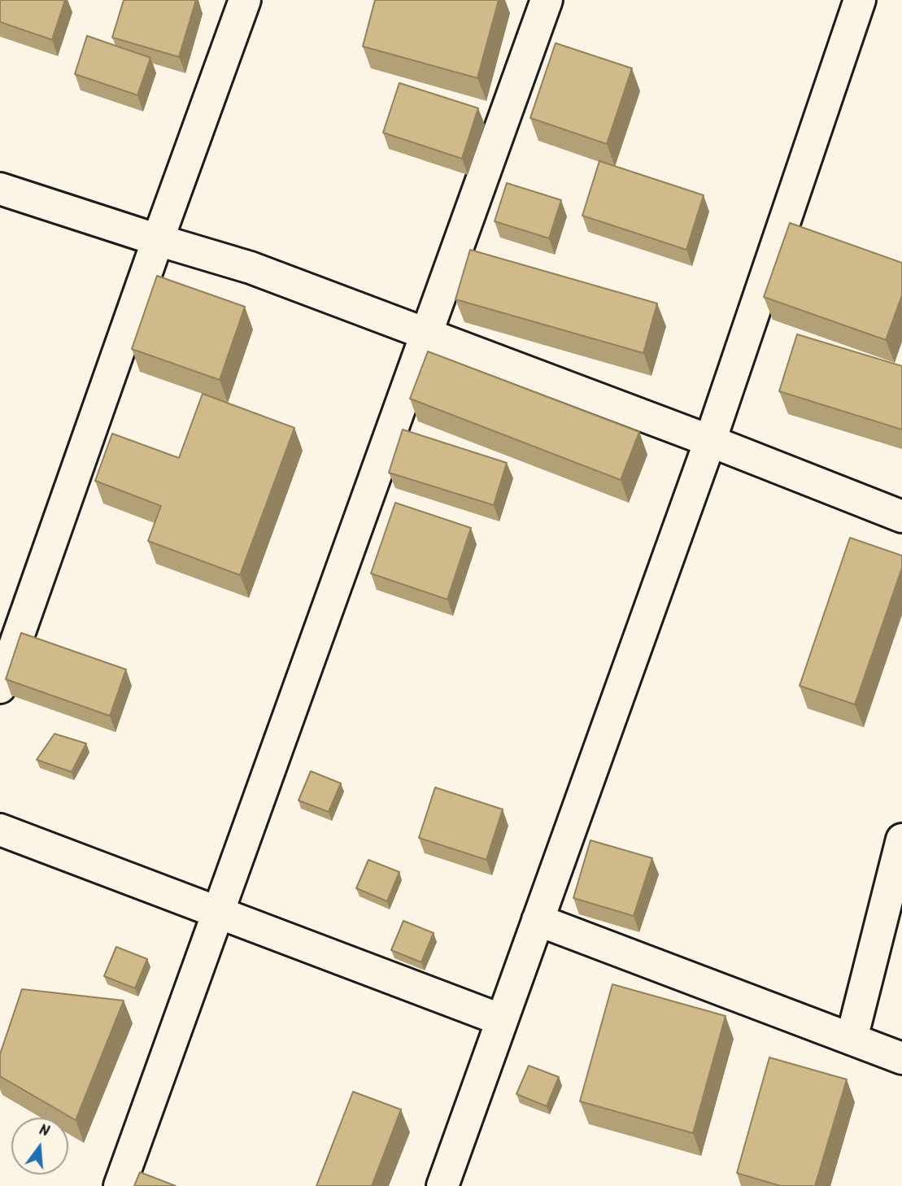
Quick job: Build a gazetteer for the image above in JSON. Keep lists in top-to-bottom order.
{
  "north": "top"
}
